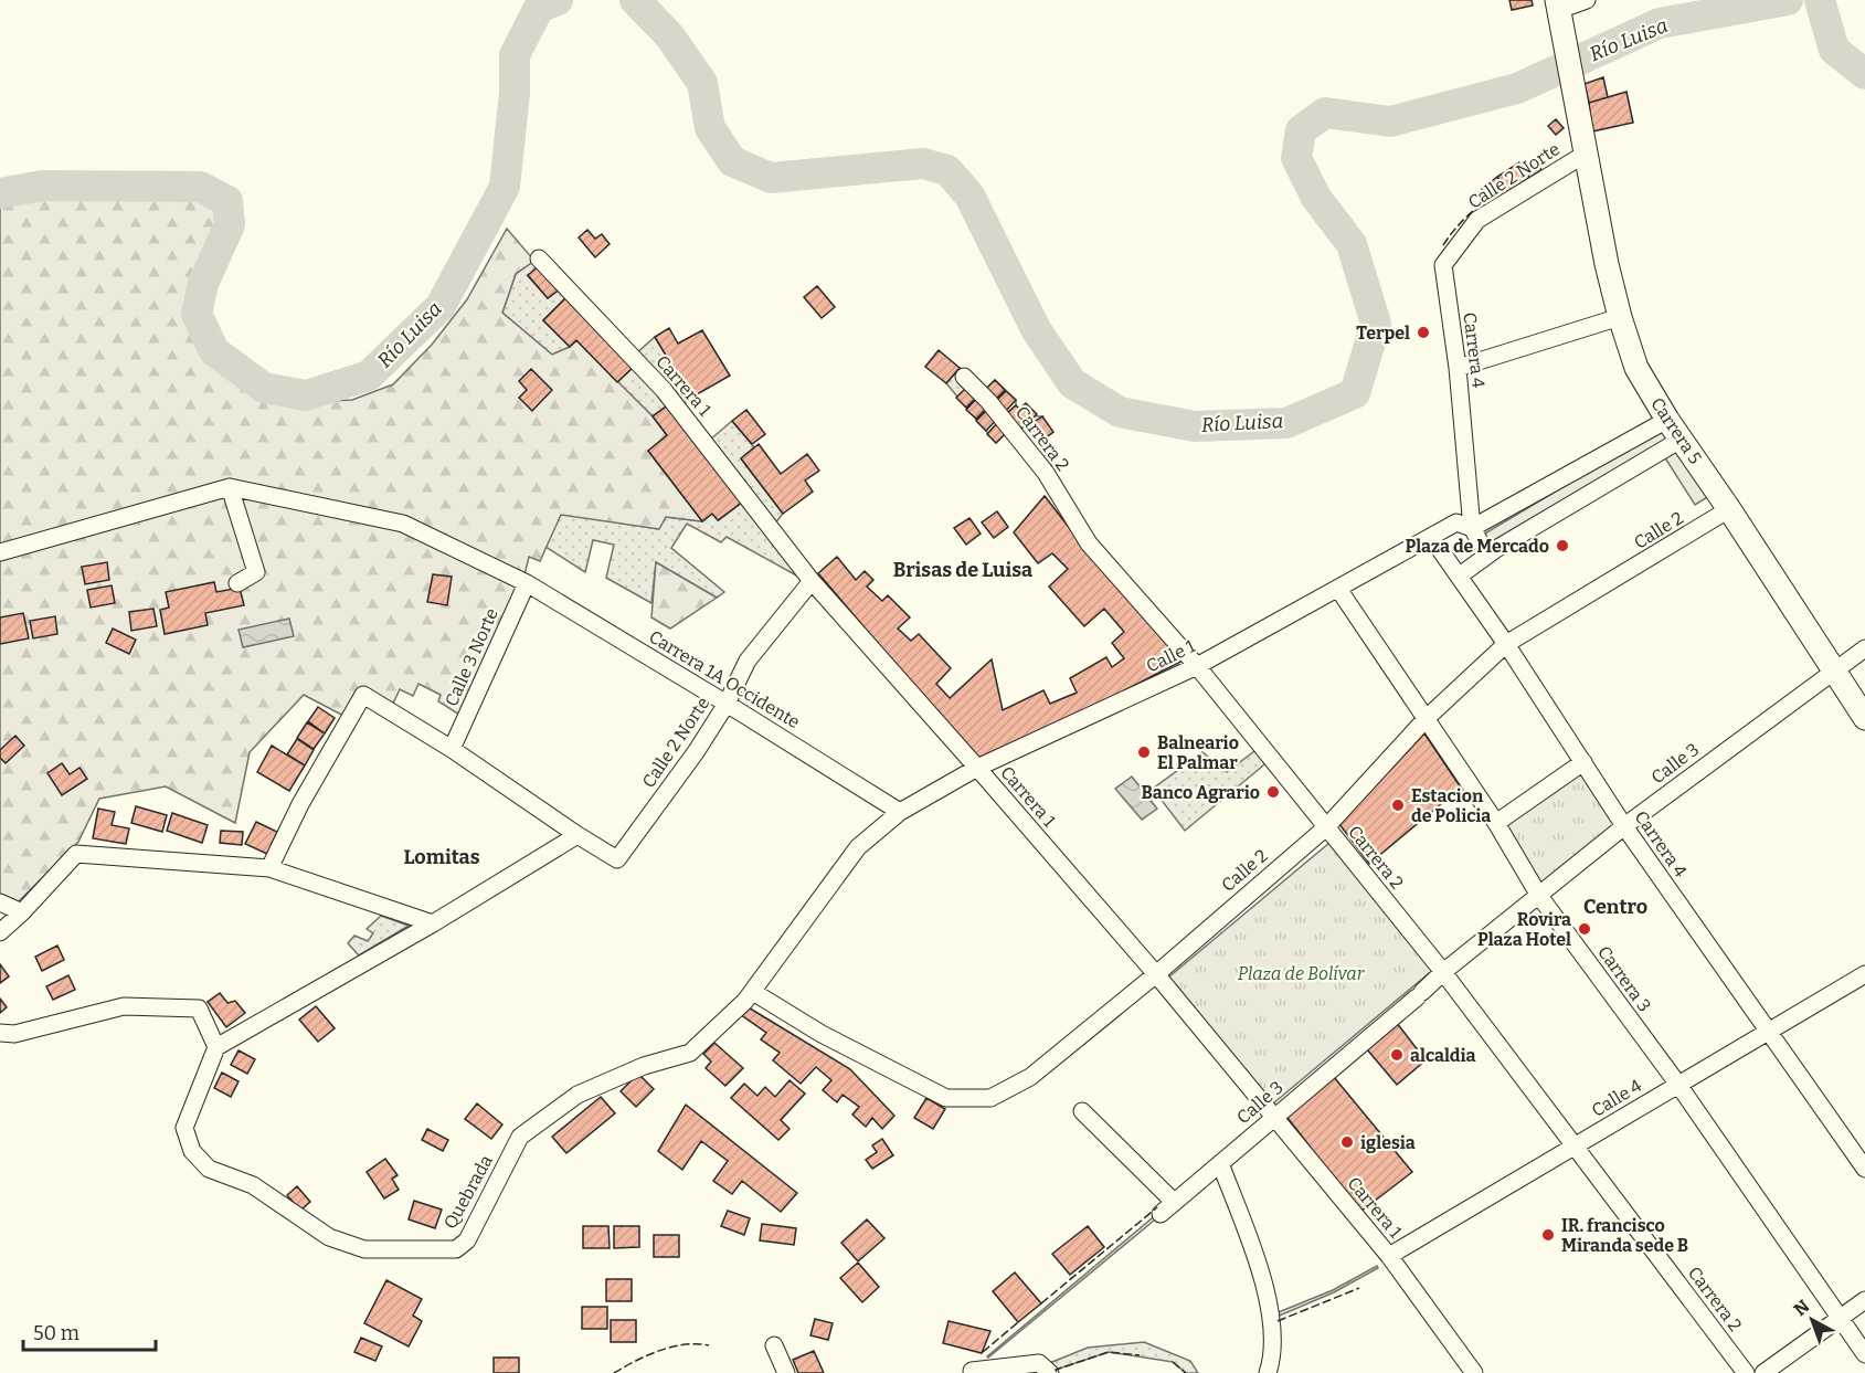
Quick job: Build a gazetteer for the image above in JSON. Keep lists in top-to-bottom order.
{
  "streets": {
    "main road": ["Carrera 5"],
    "street": [
      "Calle 2 Norte",
      "Carrera 4",
      "Carrera 1",
      "Carrera 2",
      "Calle 2",
      "Calle 1",
      "Calle 3 Norte",
      "Carrera 1A Occidente",
      "Calle 3",
      "Carrera 3",
      "Calle 4",
      "Quebrada"
    ]
  },
  "crossings": [
    ["Calle 2 Norte", "Carrera 4"],
    ["Calle 2 Norte", "Carrera 1"],
    ["Calle 2 Norte", "Carrera 5"],
    ["Calle 2 Norte", "Carrera 1A Occidente"],
    ["Carrera 4", "Calle 2"],
    ["Carrera 4", "Calle 1"],
    ["Carrera 4", "Calle 3"],
    ["Carrera 4", "Calle 4"],
    ["Carrera 1", "Calle 2"],
    ["Carrera 1", "Calle 1"],
    ["Carrera 1", "Calle 3"],
    ["Carrera 1", "Calle 4"],
    ["Carrera 5", "Calle 2"],
    ["Carrera 5", "Calle 1"],
    ["Carrera 5", "Calle 3"],
    ["Carrera 2", "Calle 2"],
    ["Carrera 2", "Calle 1"],
    ["Carrera 2", "Calle 3"],
    ["Carrera 2", "Calle 4"],
    ["Calle 2", "Calle 1"],
    ["Calle 2", "Carrera 3"],
    ["Calle 2", "Quebrada"],
    ["Calle 1", "Carrera 1A Occidente"],
    ["Calle 1", "Carrera 3"],
    ["Calle 1", "Quebrada"],
    ["Calle 3 Norte", "Carrera 1A Occidente"],
    ["Calle 3", "Carrera 3"],
    ["Carrera 3", "Calle 4"]
  ],
  "districts": ["Brisas de Luisa", "Lomitas", "Centro"],
  "water": ["Río Luisa"],
  "parks": ["Plaza de Bolívar"],
  "places": [
    "Terpel",
    "Plaza de Mercado",
    "Balneario El Palmar",
    "Banco Agrario",
    "Estacion de Policia",
    "Rovira Plaza Hotel",
    "alcaldia",
    "iglesia",
    "IR. francisco Miranda sede B"
  ],
  "scale_bar": "50 m",
  "north": "top left"
}
